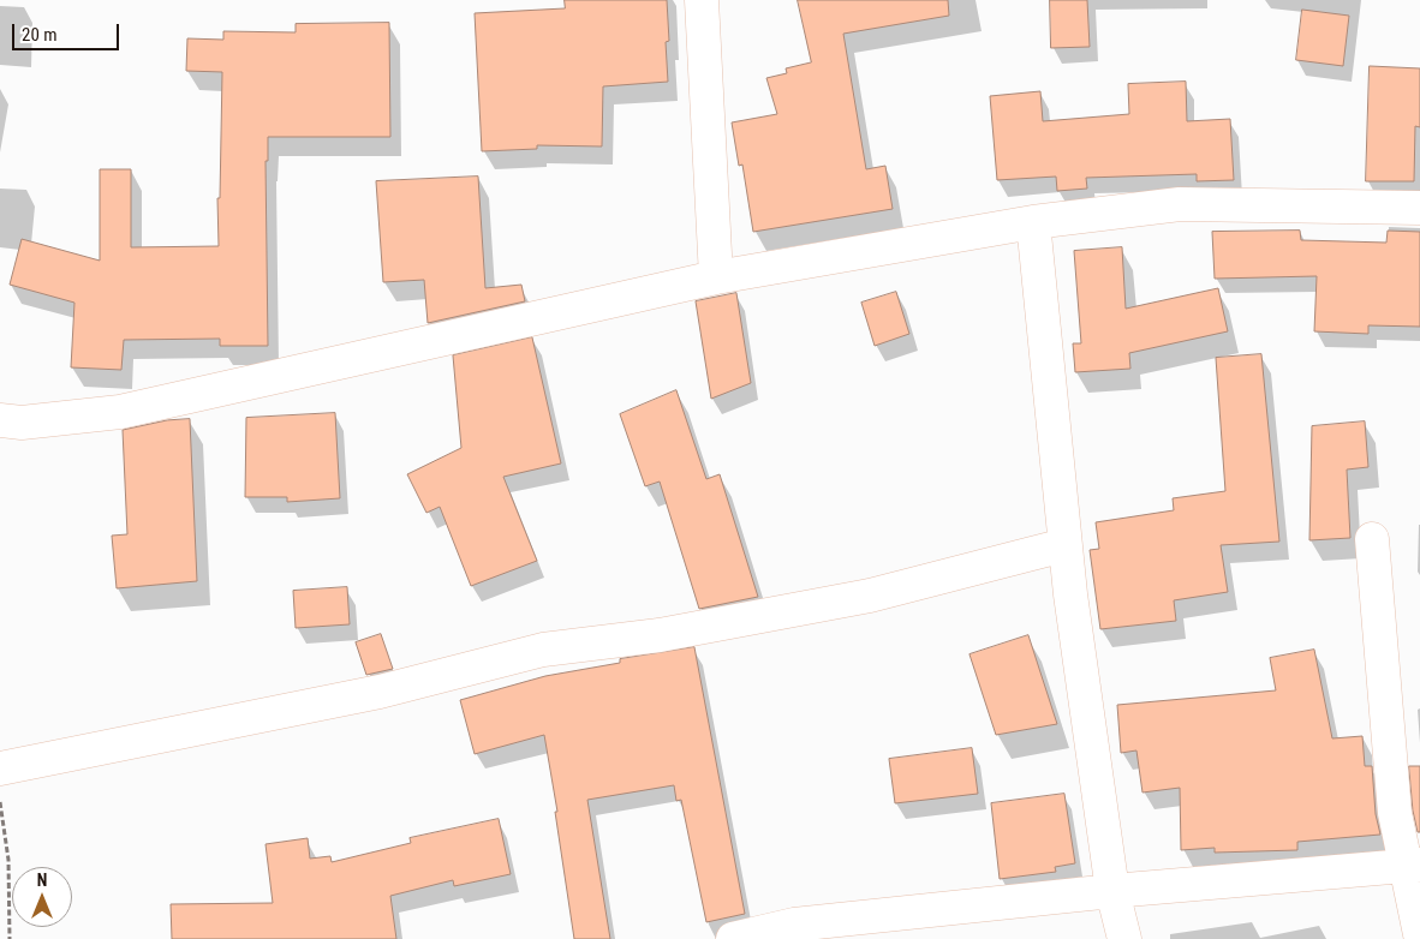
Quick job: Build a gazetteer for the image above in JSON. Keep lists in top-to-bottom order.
{
  "scale_bar": "20 m",
  "north": "top"
}
